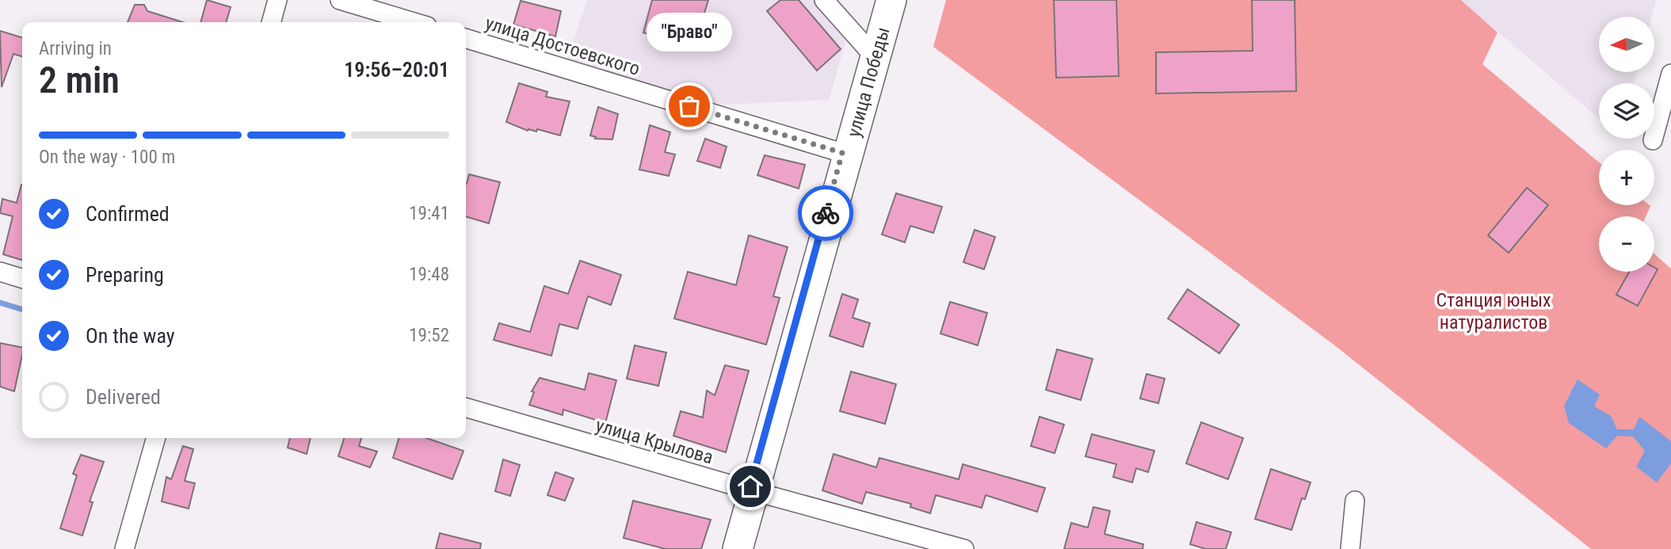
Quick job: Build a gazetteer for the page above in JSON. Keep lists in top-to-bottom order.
{
  "streets": {
    "main road": ["улица Победы"],
    "street": ["улица Достоевского", "улица Крылова"]
  },
  "crossings": [
    ["улица Достоевского", "улица Победы"],
    ["улица Победы", "улица Крылова"]
  ],
  "parks": ["Станция юных натуралистов"],
  "places": ["\"Браво\""],
  "north": "left",
  "page": {
    "bubble": "\"Браво\"",
    "map_buttons": ["+", "−"],
    "heading": ["2 min", "Arriving in", "19:56–20:01"],
    "bar": "On the way · 100 m",
    "list": [
      ["Confirmed", "19:41"],
      ["Preparing", "19:48"],
      ["On the way", "19:52"],
      "Delivered"
    ]
  }
}
